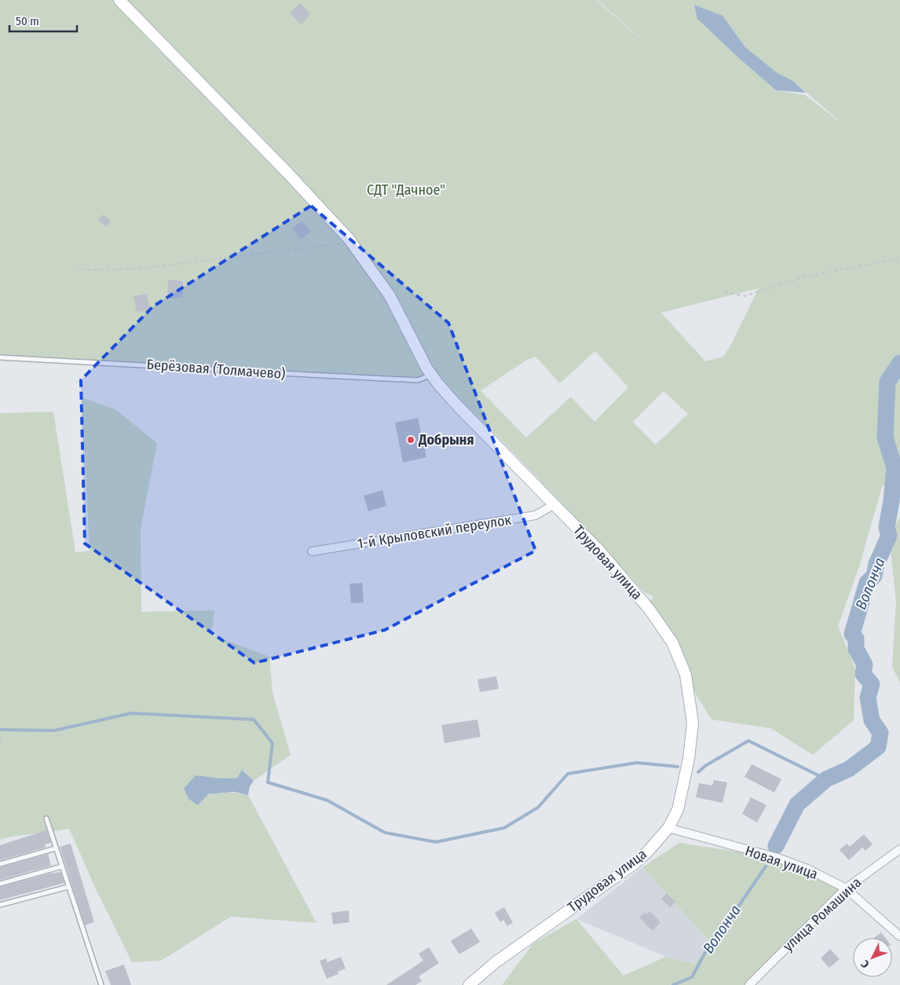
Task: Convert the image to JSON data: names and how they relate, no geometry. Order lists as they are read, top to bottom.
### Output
{
  "streets": {
    "street": [
      "1-й Крыловский переулок",
      "Трудовая улица",
      "Новая улица",
      "улица Ромашина"
    ],
    "lane": ["Берёзовая (Толмачево)"]
  },
  "crossings": [
    ["Берёзовая (Толмачево)", "Трудовая улица"],
    ["1-й Крыловский переулок", "Трудовая улица"],
    ["Трудовая улица", "Новая улица"],
    ["Новая улица", "улица Ромашина"]
  ],
  "water": ["Волонча"],
  "parks": ["СДТ \"Дачное\""],
  "places": ["Добрыня"],
  "scale_bar": "50 m",
  "north": "bottom left"
}
